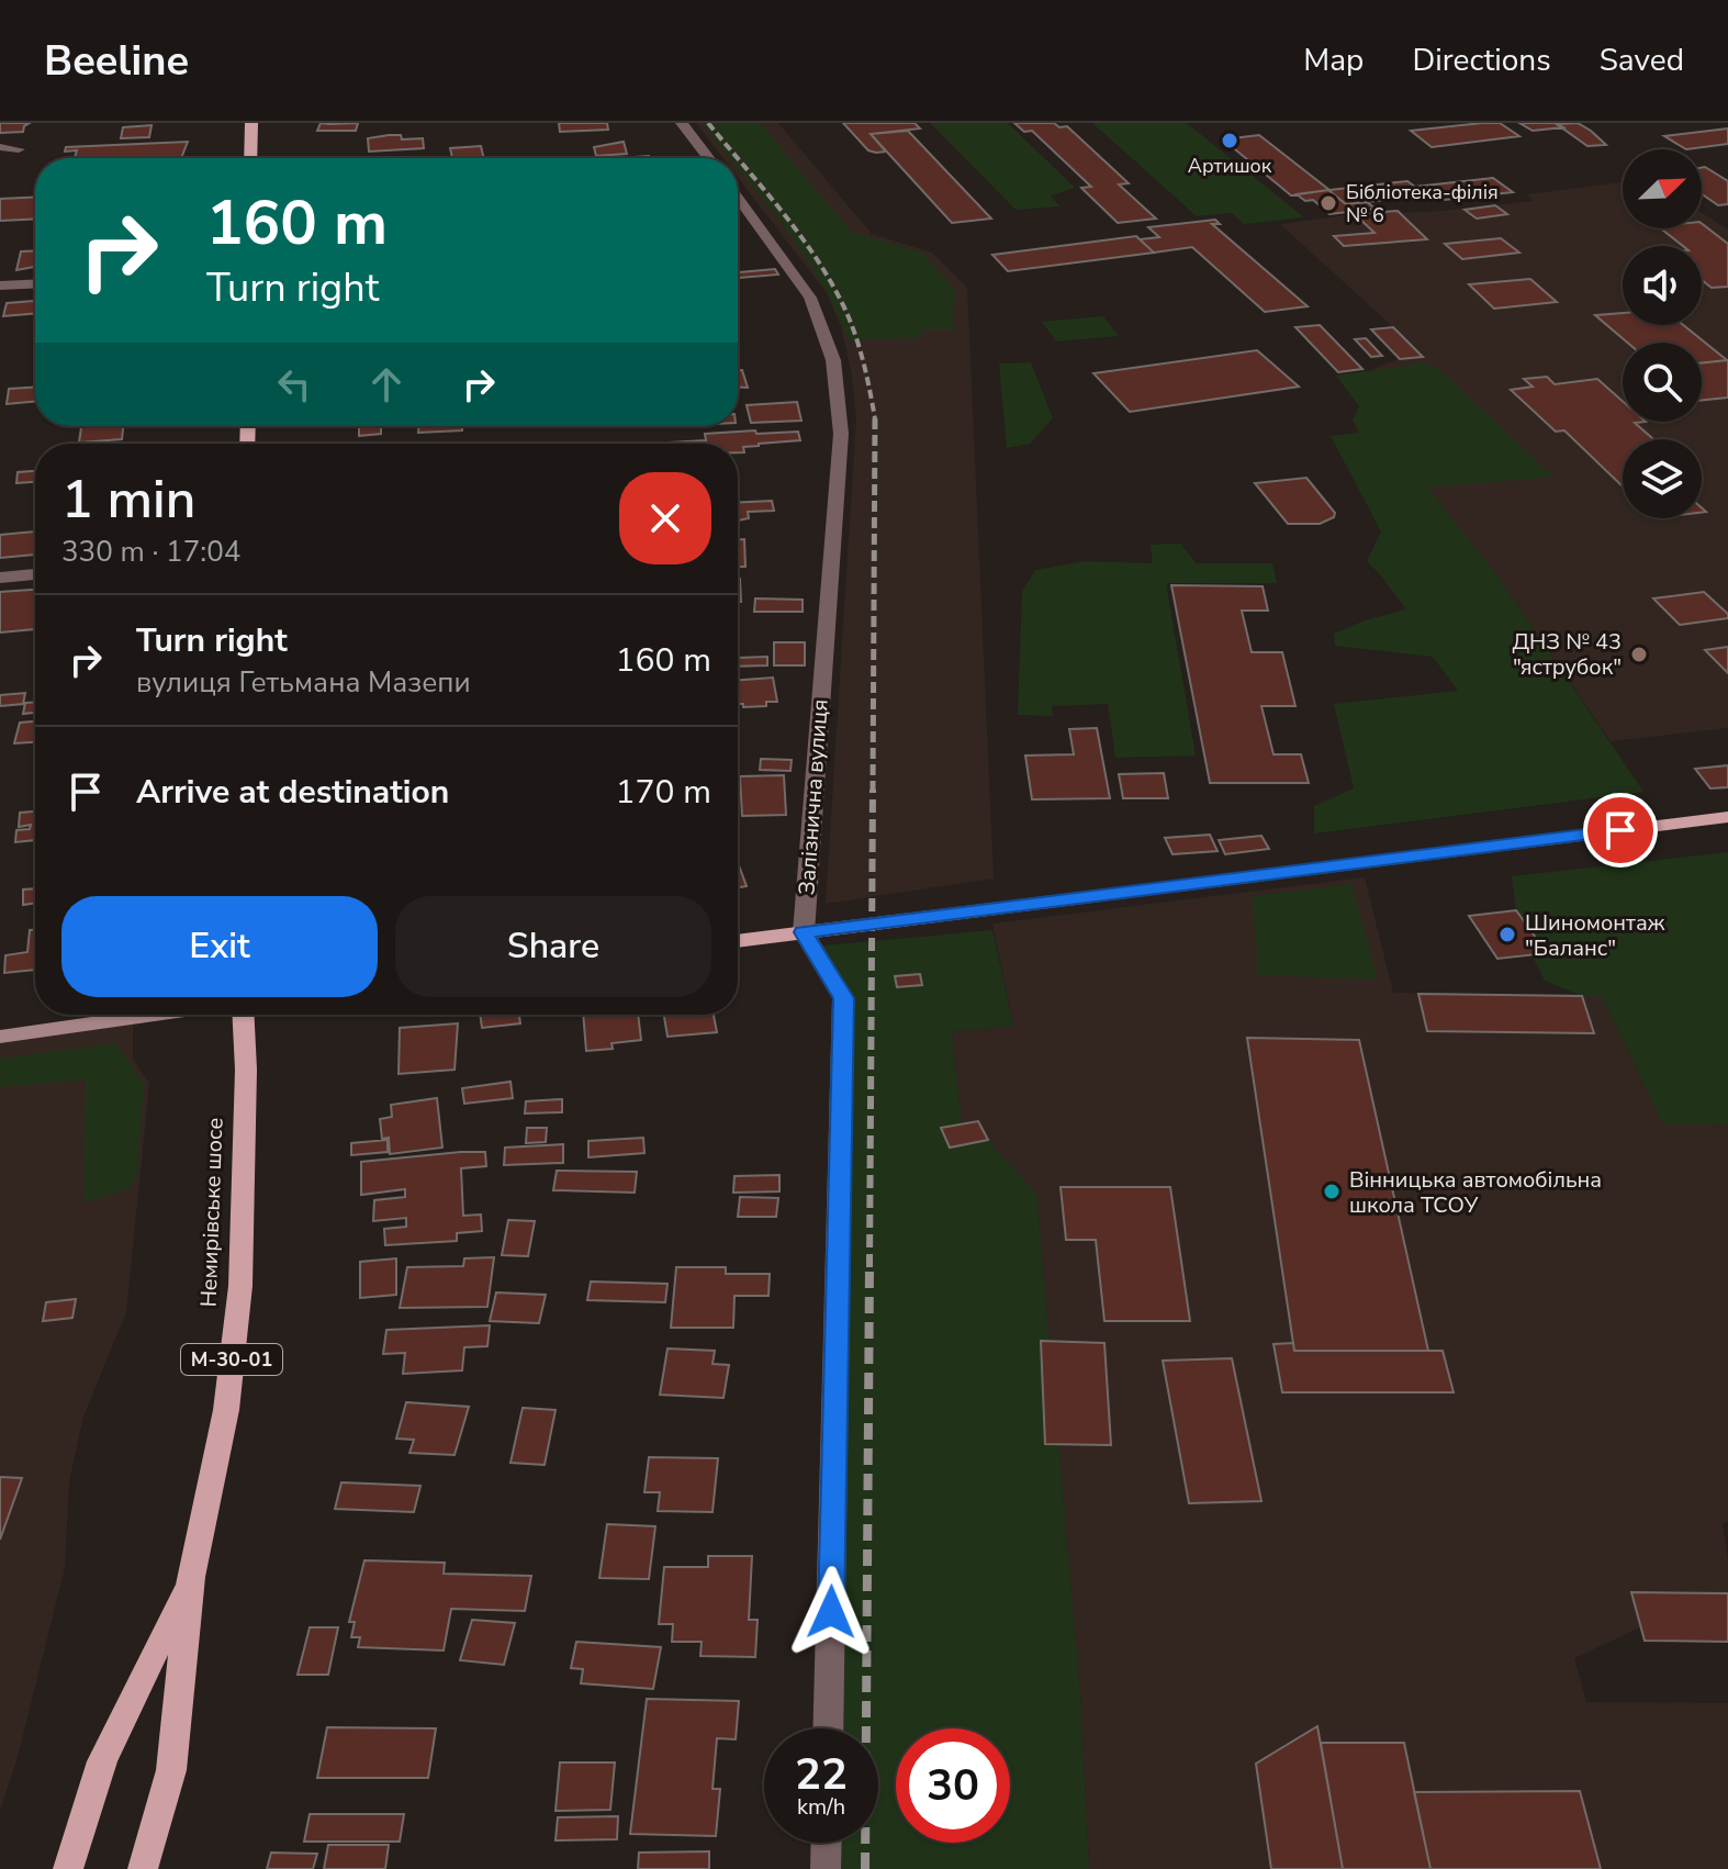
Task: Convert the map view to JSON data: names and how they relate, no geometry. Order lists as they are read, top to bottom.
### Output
{
  "streets": {
    "main road": ["Немирівське шосе", "М-30-01"],
    "street": ["Залізнична вулиця"]
  },
  "places": [
    "Артишок",
    "Бібліотека-філія № 6",
    "ДНЗ № 43 \"яструбок\"",
    "Шиномонтаж \"Баланс\"",
    "Вінницька автомобільна школа ТСОУ"
  ],
  "north": "top right",
  "page": {
    "header": "Beeline",
    "nav": ["Map", "Directions", "Saved"],
    "turn": ["160 m", "Turn right"],
    "heading": ["1 min", "330 m · 17:04"],
    "list": [
      {
        "name": "Turn right",
        "note": "вулиця Гетьмана Мазепи",
        "value": "160 m"
      },
      {
        "name": "Arrive at destination",
        "value": "170 m"
      }
    ],
    "buttons": ["Exit", "Share"],
    "speed": "22 km/h",
    "limit": "30"
  }
}
